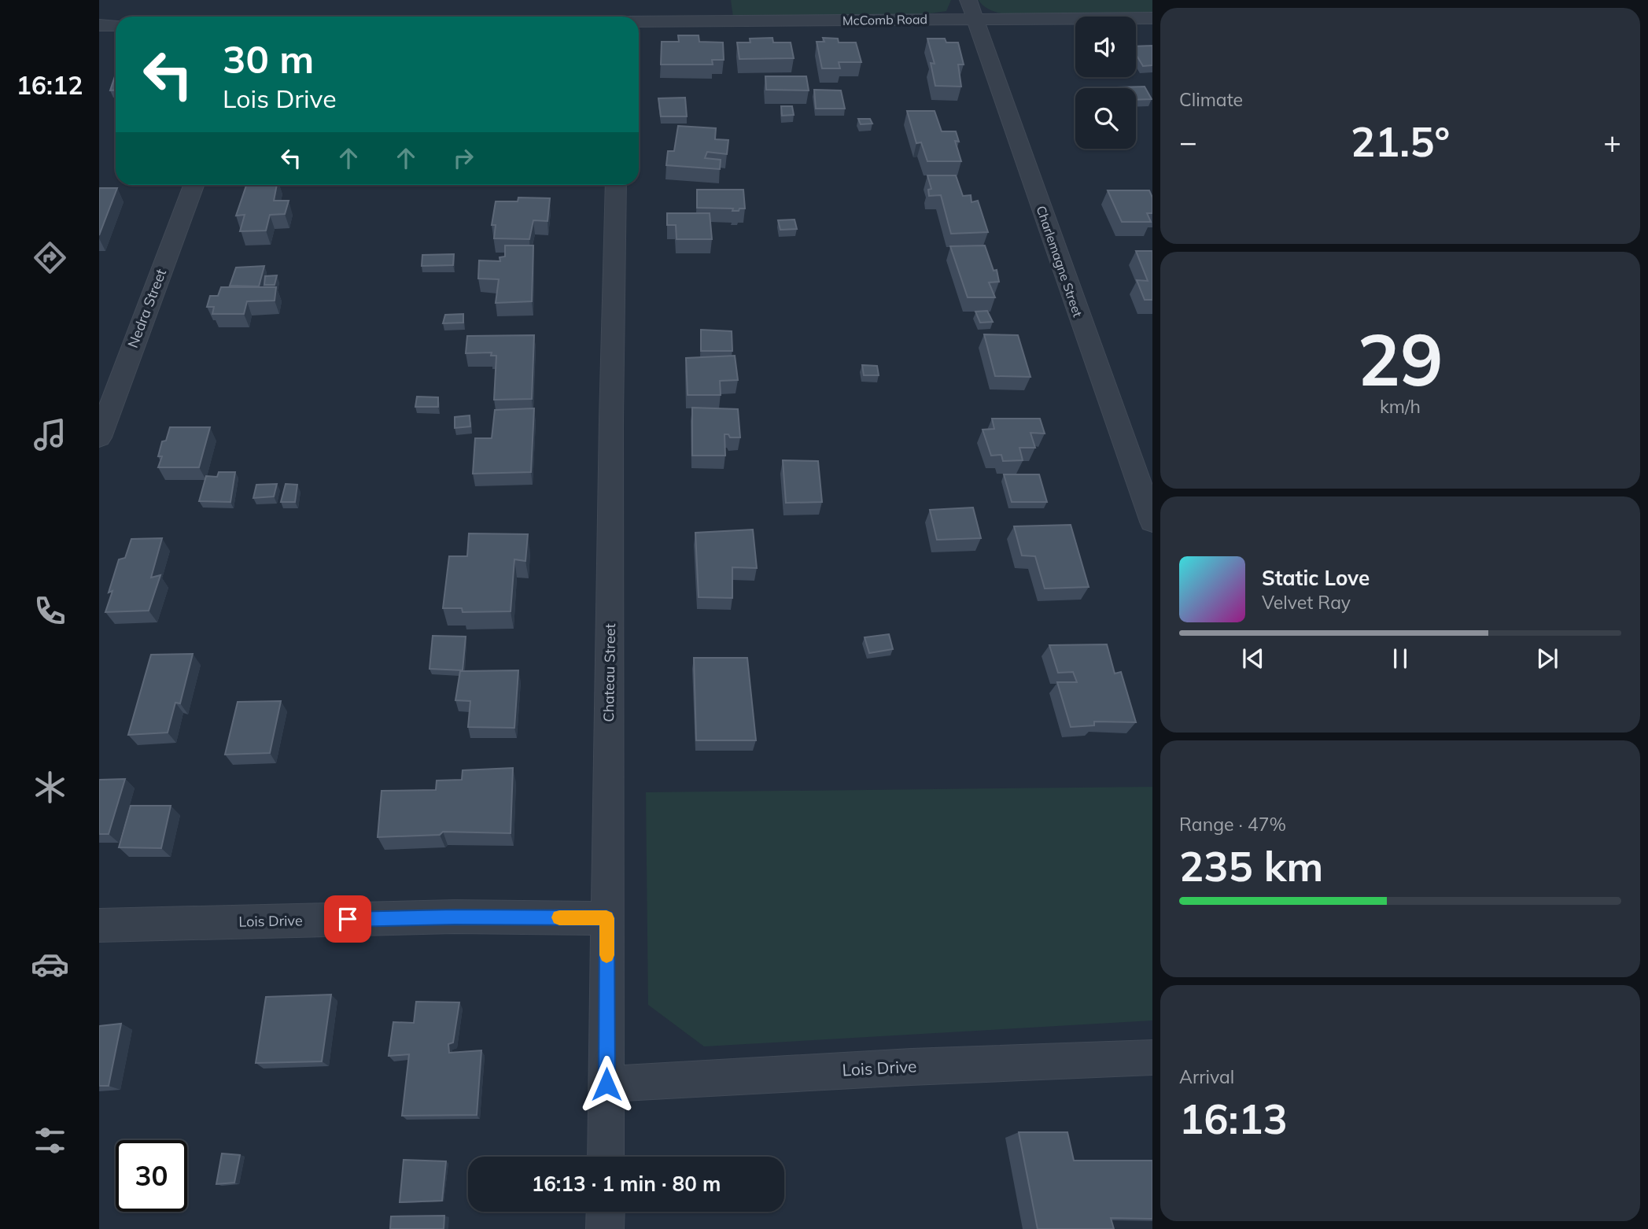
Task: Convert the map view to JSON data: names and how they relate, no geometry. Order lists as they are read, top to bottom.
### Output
{
  "streets": {
    "street": [
      "McComb Road",
      "Charlemagne Street",
      "Nedra Street",
      "Chateau Street",
      "Lois Drive"
    ]
  },
  "crossings": [
    ["McComb Road", "Charlemagne Street"],
    ["Chateau Street", "Lois Drive"]
  ],
  "page": {
    "tabs": "16:12",
    "tile": [
      "Climate",
      ["29", "km/h"],
      ["Range · 47%", "235 km"],
      ["Arrival", "16:13"]
    ],
    "turn": ["30 m", "Lois Drive"],
    "heat": ["−", "21.5°", "+"],
    "song": ["Static Love", "Velvet Ray"],
    "limit": "30",
    "trip": "16:13 · 1 min · 80 m"
  }
}
